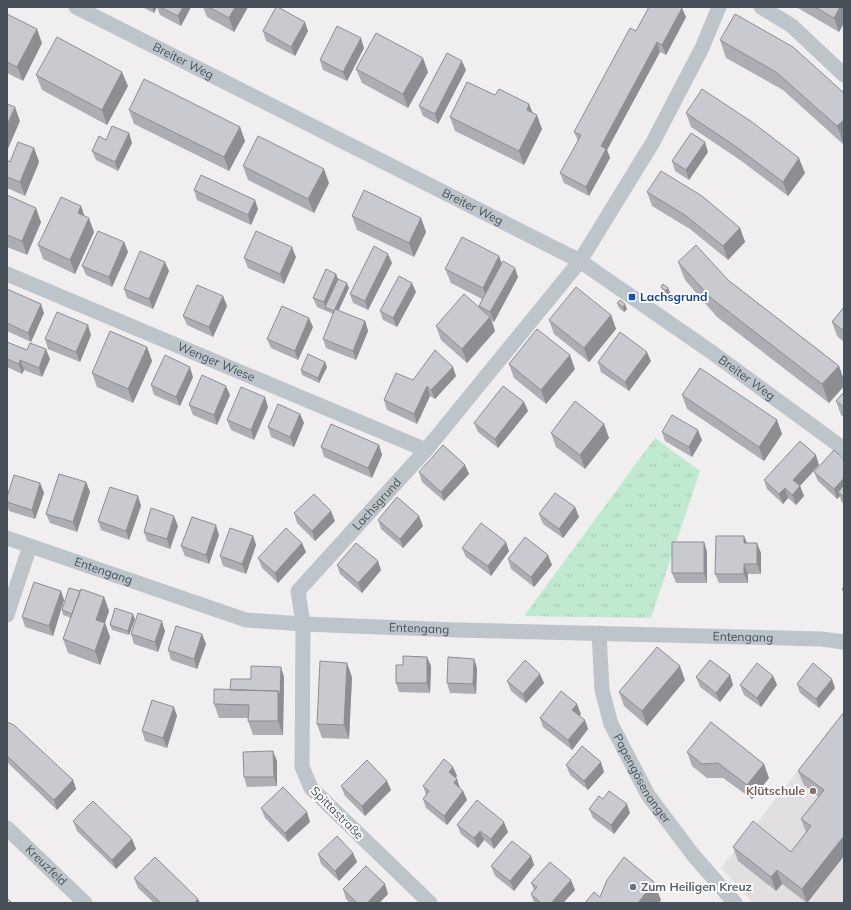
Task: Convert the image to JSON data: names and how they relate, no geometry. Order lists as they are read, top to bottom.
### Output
{
  "streets": {
    "street": [
      "Breiter Weg",
      "Wenger Wiese",
      "Lachsgrund",
      "Entengang",
      "Papengösenanger",
      "Spittastraße",
      "Kreuzfeld"
    ]
  },
  "crossings": [
    ["Breiter Weg", "Lachsgrund"],
    ["Wenger Wiese", "Lachsgrund"],
    ["Lachsgrund", "Entengang"],
    ["Lachsgrund", "Spittastraße"],
    ["Entengang", "Papengösenanger"],
    ["Entengang", "Spittastraße"]
  ],
  "places": {
    "transit": ["Lachsgrund"],
    "other": ["Klütschule", "Zum Heiligen Kreuz"]
  }
}
